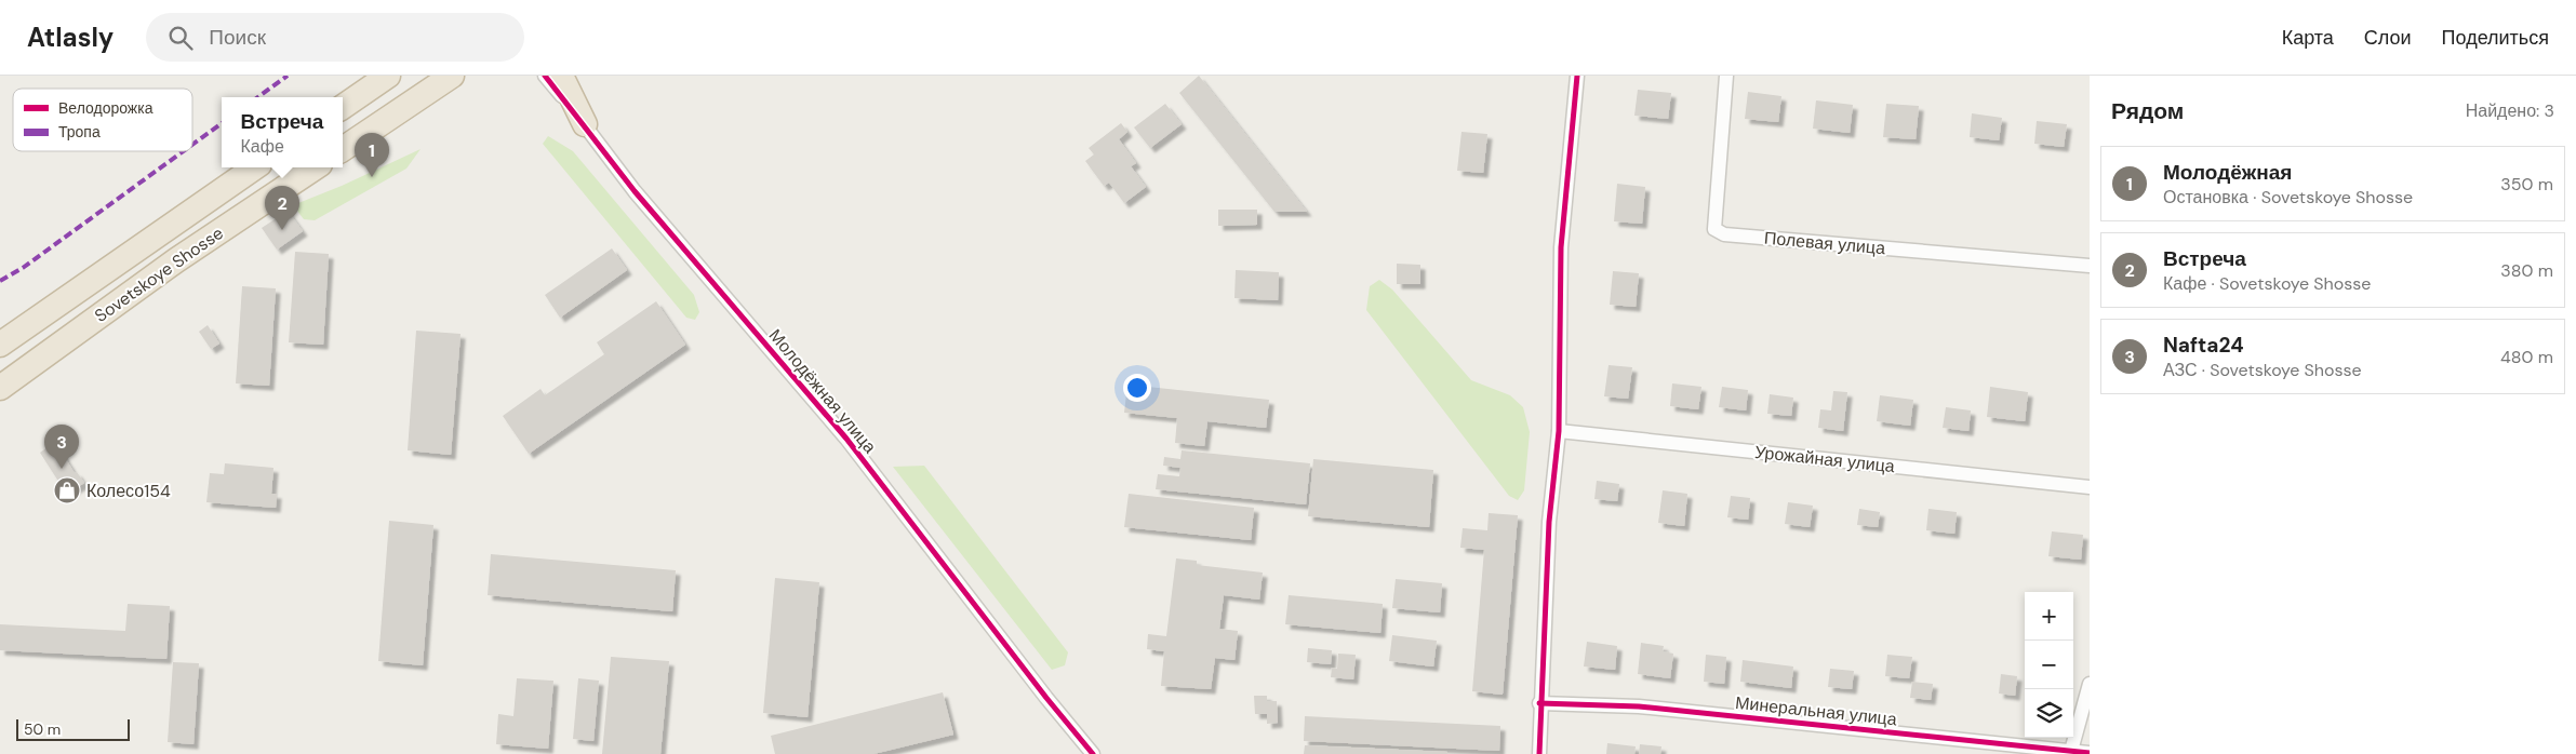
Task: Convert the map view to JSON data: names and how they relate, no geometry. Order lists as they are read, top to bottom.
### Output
{
  "streets": {
    "highway": ["Sovetskoye Shosse"],
    "street": [
      "Полевая улица",
      "Молодёжная улица",
      "Урожайная улица",
      "Минеральная улица"
    ]
  },
  "places": {
    "shop": ["Колесо154"]
  },
  "legend": ["Велодорожка", "Тропа"],
  "scale_bar": "50 m",
  "page": {
    "header": "Atlasly",
    "search": "Поиск",
    "nav": ["Карта", "Слои", "Поделиться"],
    "heading": ["Рядом", "Найдено: 3"],
    "popup": ["Встреча", "Кафе"],
    "pins": ["1", "2", "3"],
    "list": [
      {
        "mark": "1",
        "name": "Молодёжная",
        "note": "Остановка · Sovetskoye Shosse",
        "value": "350 m"
      },
      {
        "mark": "2",
        "name": "Встреча",
        "note": "Кафе · Sovetskoye Shosse",
        "value": "380 m"
      },
      {
        "mark": "3",
        "name": "Nafta24",
        "note": "АЗС · Sovetskoye Shosse",
        "value": "480 m"
      }
    ],
    "map_buttons": ["+", "−"],
    "scale": "50 m"
  }
}
